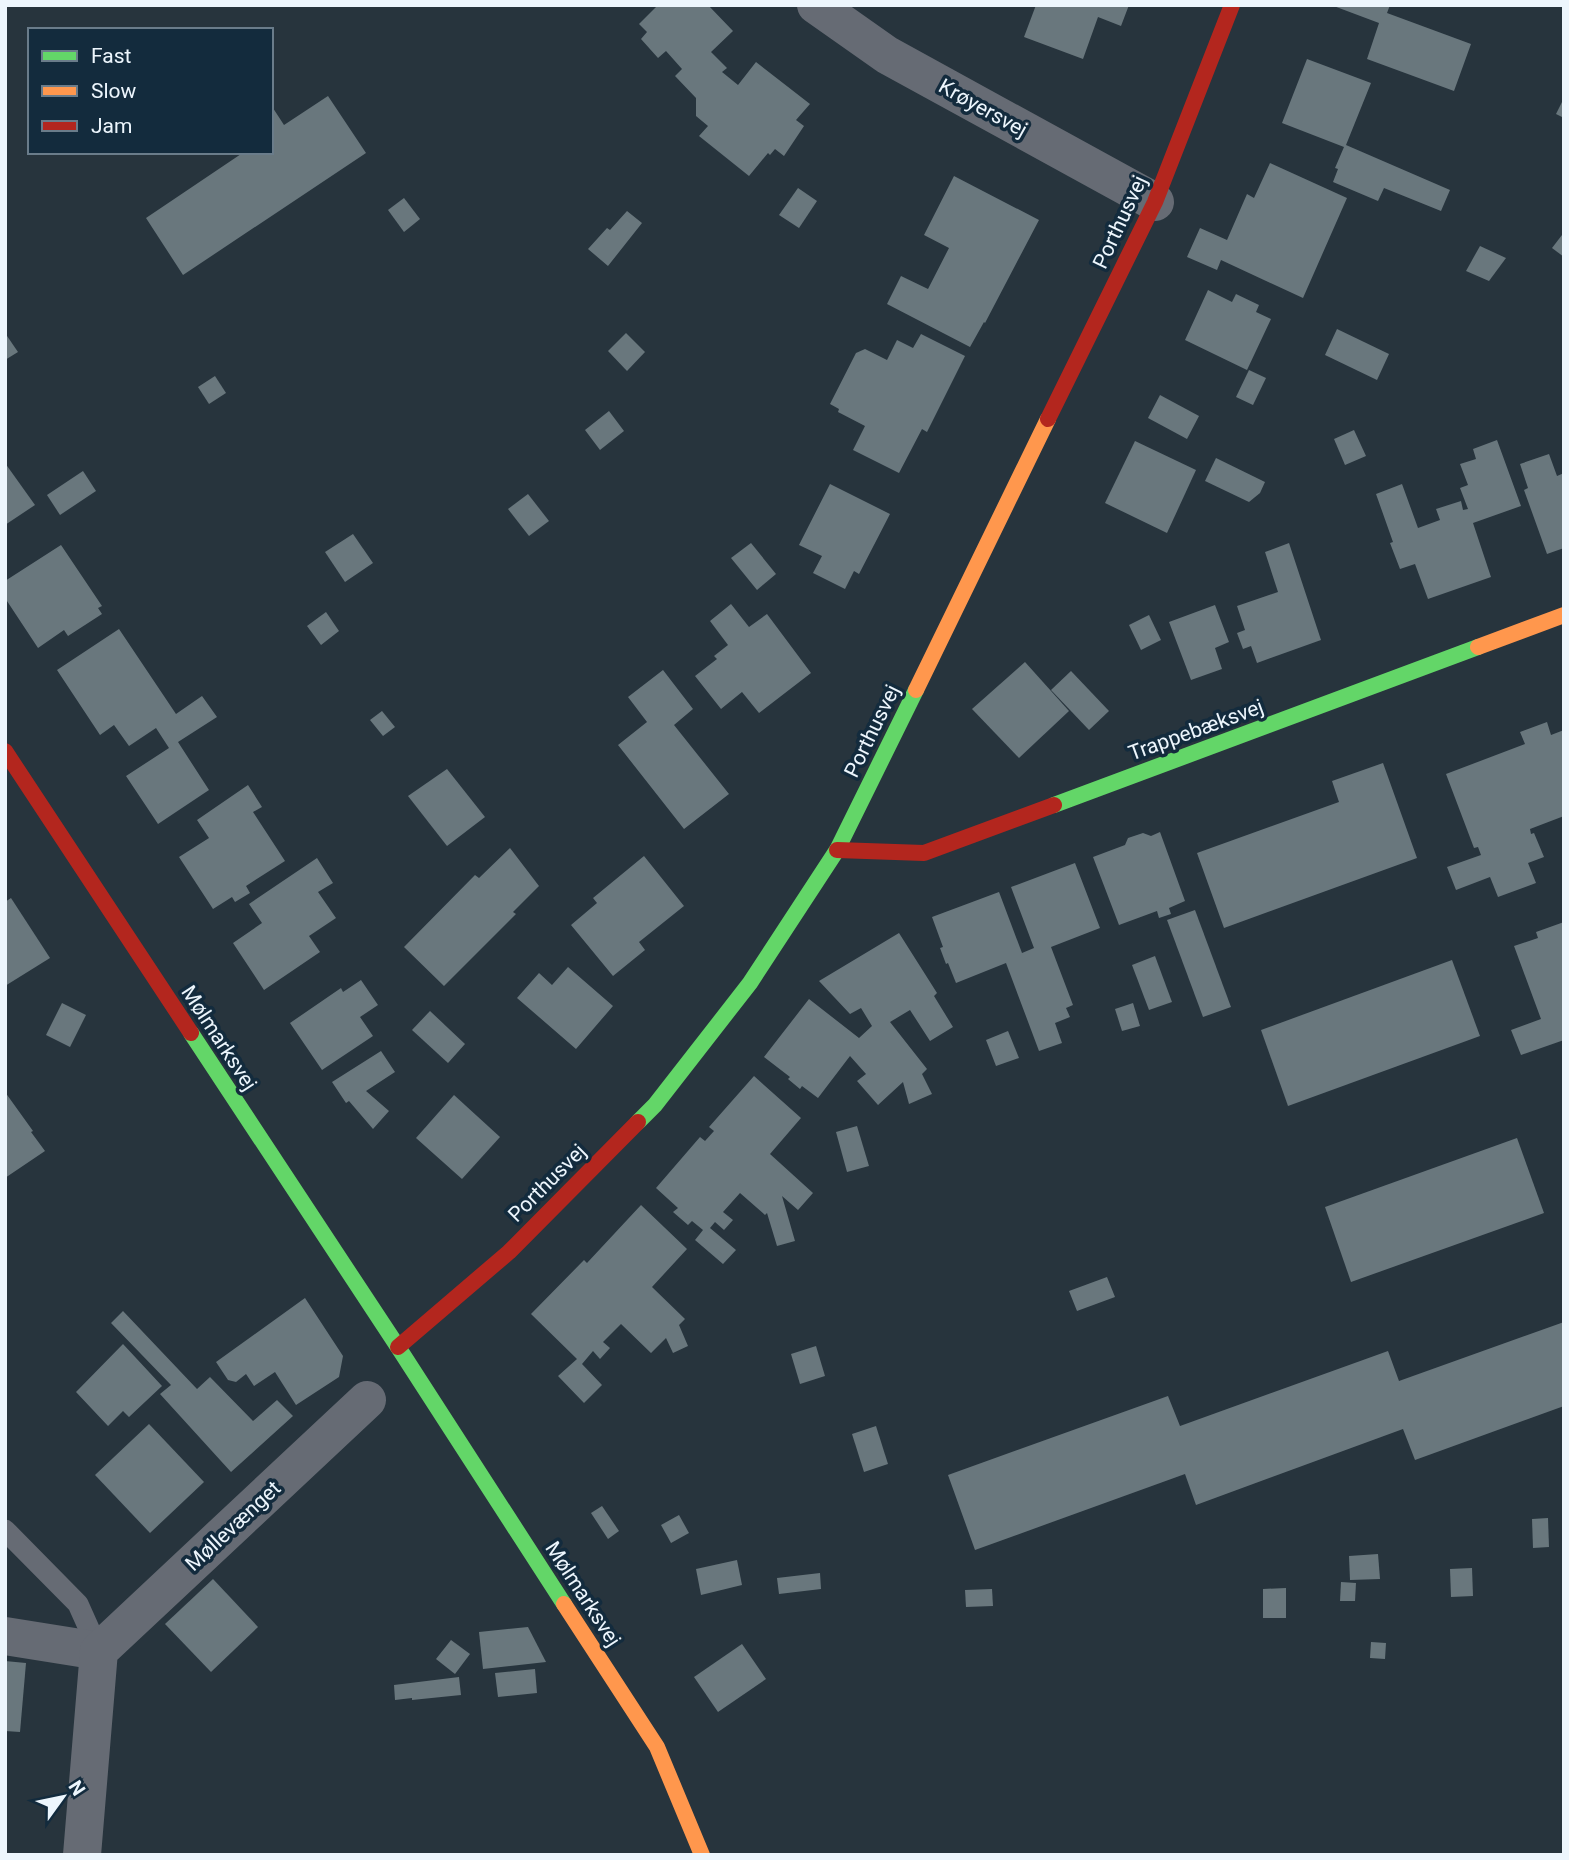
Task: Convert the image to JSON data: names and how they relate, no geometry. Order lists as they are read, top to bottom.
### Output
{
  "streets": {
    "street": [
      "Krøyersvej",
      "Porthusvej",
      "Trappebæksvej",
      "Mølmarksvej",
      "Møllevænget"
    ]
  },
  "crossings": [
    ["Krøyersvej", "Porthusvej"],
    ["Porthusvej", "Trappebæksvej"],
    ["Porthusvej", "Mølmarksvej"]
  ],
  "legend": ["Fast", "Slow", "Jam"],
  "north": "top right"
}
